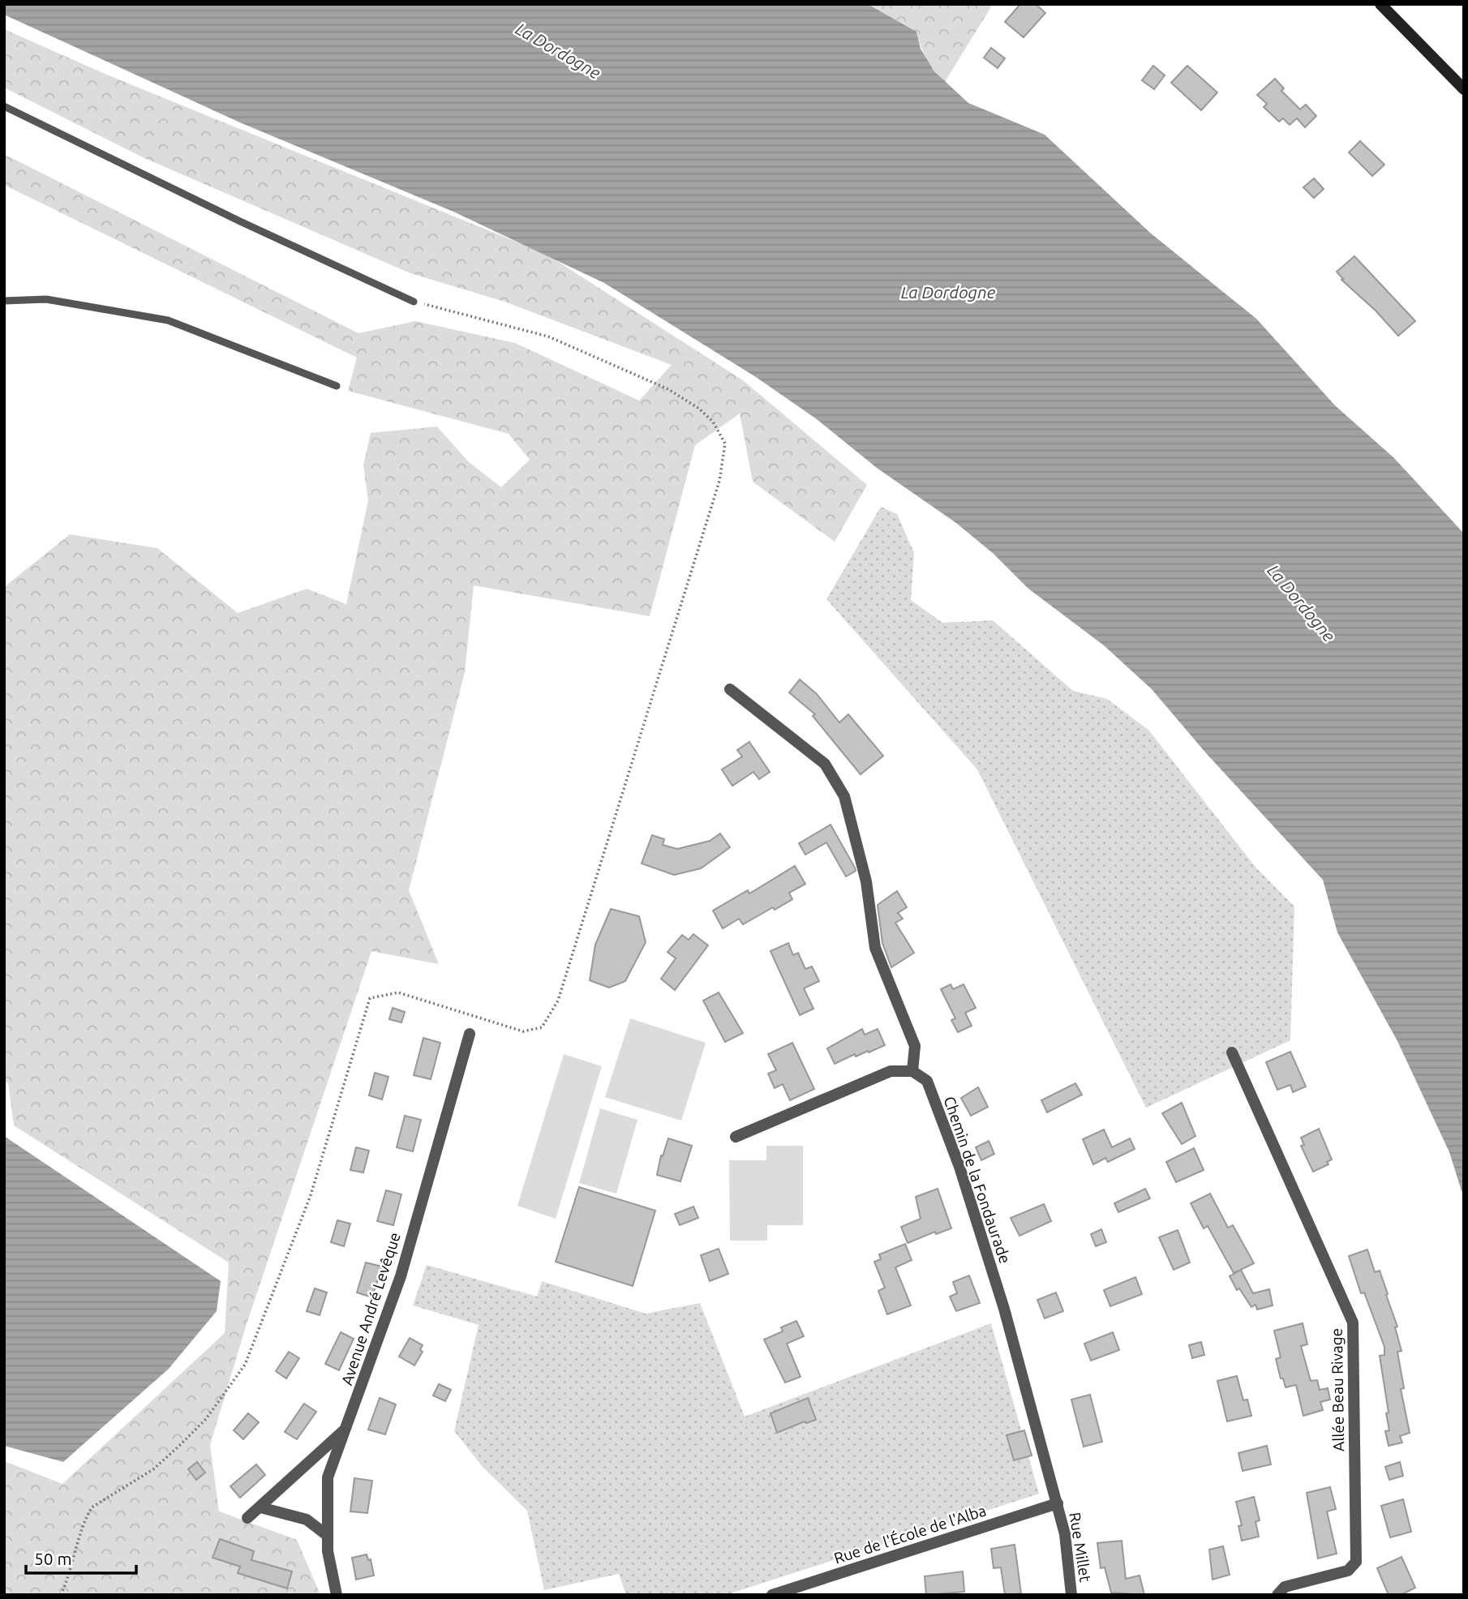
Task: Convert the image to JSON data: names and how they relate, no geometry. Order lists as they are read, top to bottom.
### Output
{
  "streets": {
    "street": [
      "Chemin de la Fondaurade",
      "Avenue André Levêque",
      "Allée Beau Rivage",
      "Rue de l'École de l'Alba",
      "Rue Millet"
    ]
  },
  "crossings": [
    ["Chemin de la Fondaurade", "Rue de l'École de l'Alba"],
    ["Chemin de la Fondaurade", "Rue Millet"],
    ["Rue de l'École de l'Alba", "Rue Millet"]
  ],
  "water": ["La Dordogne"],
  "scale_bar": "50 m"
}
